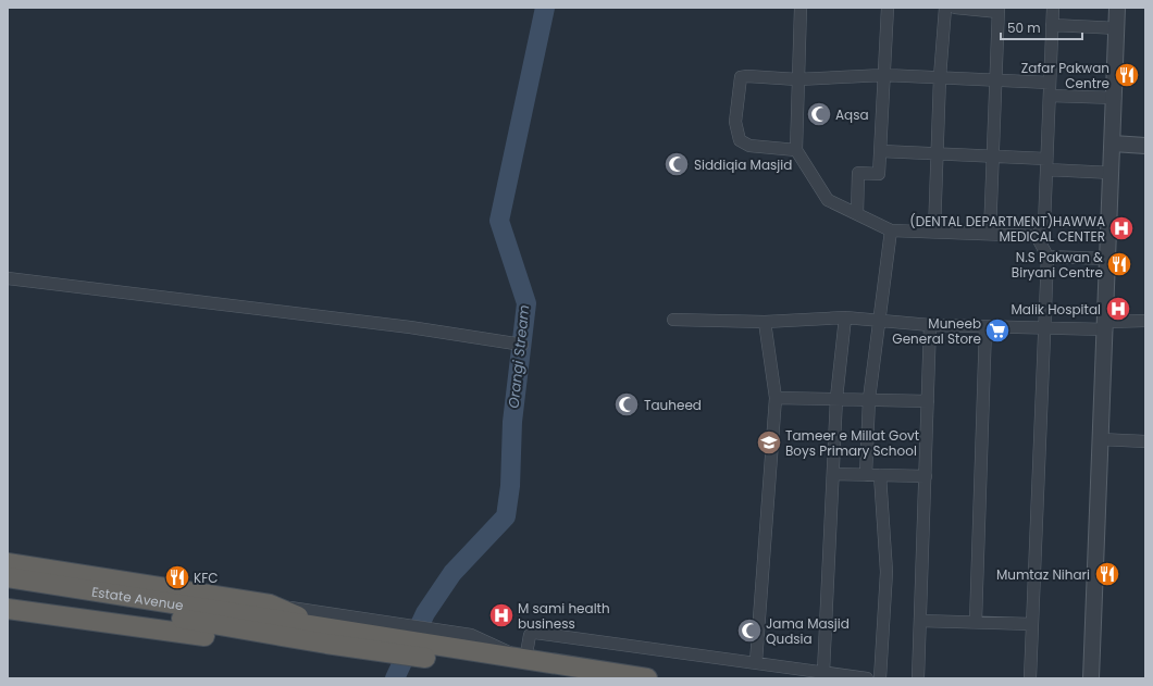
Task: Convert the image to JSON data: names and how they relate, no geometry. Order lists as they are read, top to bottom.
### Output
{
  "streets": {
    "highway": ["Estate Avenue"]
  },
  "water": ["Orangi Stream"],
  "places": {
    "restaurant": [
      "Zafar Pakwan Centre",
      "N.S Pakwan & Biryani Centre",
      "Mumtaz Nihari",
      "KFC"
    ],
    "mosque": [
      "Aqsa",
      "Siddiqia Masjid",
      "Tauheed",
      "Jama Masjid Qudsia"
    ],
    "hospital": ["(DENTAL DEPARTMENT)HAWWA MEDICAL CENTER", "Malik Hospital", "M sami health business"],
    "supermarket": ["Muneeb General Store"],
    "school or university": ["Tameer e Millat Govt Boys Primary School"]
  },
  "scale_bar": "50 m"
}
